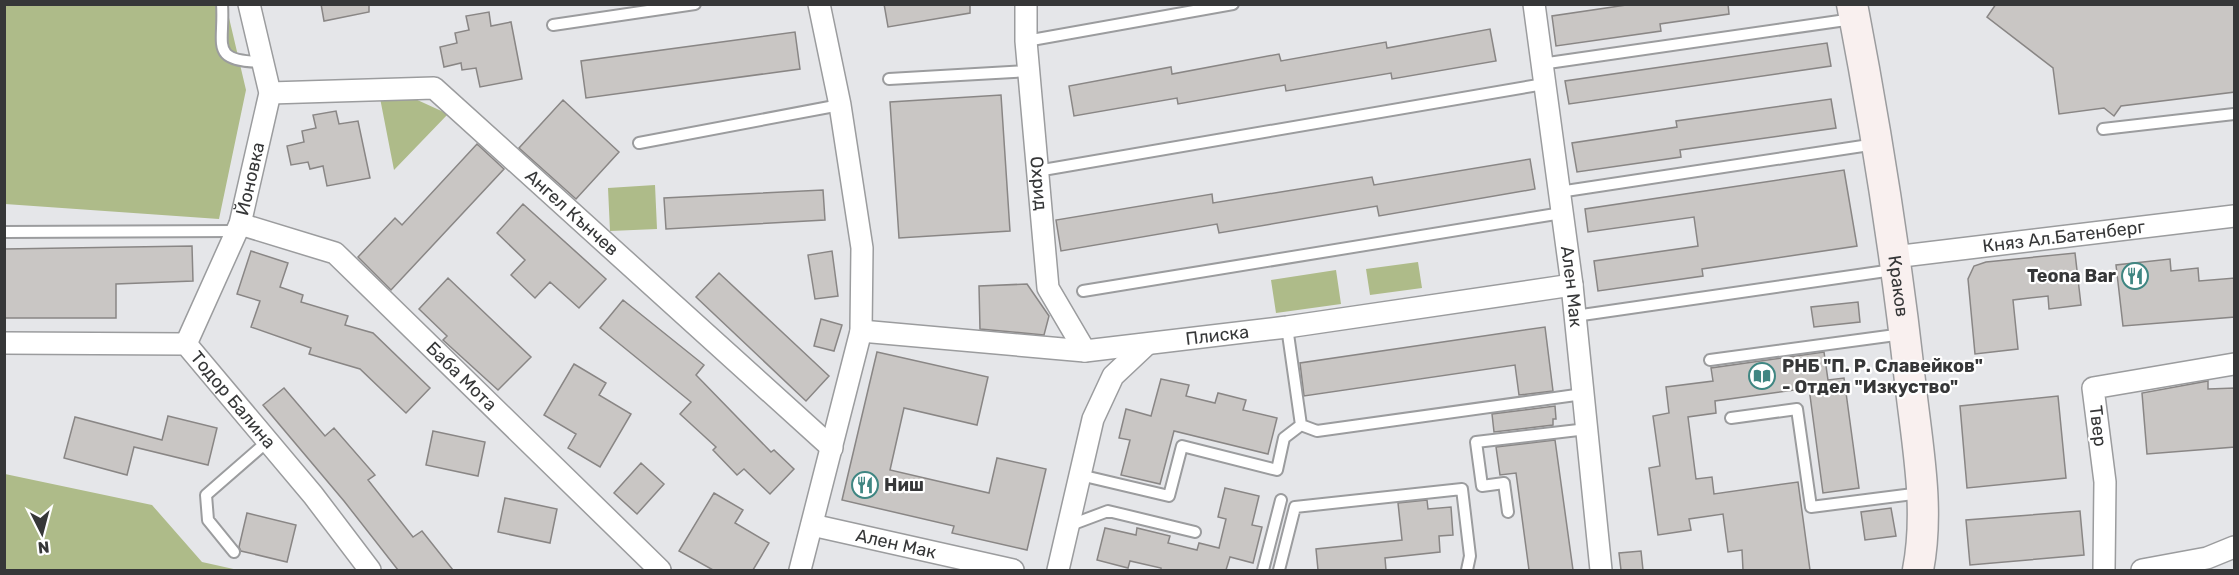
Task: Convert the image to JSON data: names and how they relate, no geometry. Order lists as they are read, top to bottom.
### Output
{
  "streets": {
    "main road": ["Краков"],
    "street": [
      "Йоновка",
      "Охрид",
      "Ангел Кънчев",
      "Княз Ал.Батенберг",
      "Ален Мак",
      "Плиска",
      "Баба Мота",
      "Тодор Балина",
      "Твер"
    ]
  },
  "crossings": [
    ["Йоновка", "Ангел Кънчев"],
    ["Йоновка", "Баба Мота"],
    ["Йоновка", "Тодор Балина"],
    ["Охрид", "Плиска"],
    ["Княз Ал.Батенберг", "Краков"],
    ["Ален Мак", "Плиска"]
  ],
  "places": {
    "restaurant": ["Teona Bar", "Ниш"],
    "library": ["РНБ \"П. Р. Славейков\" - Отдел \"Изкуство\""]
  },
  "north": "bottom"
}
